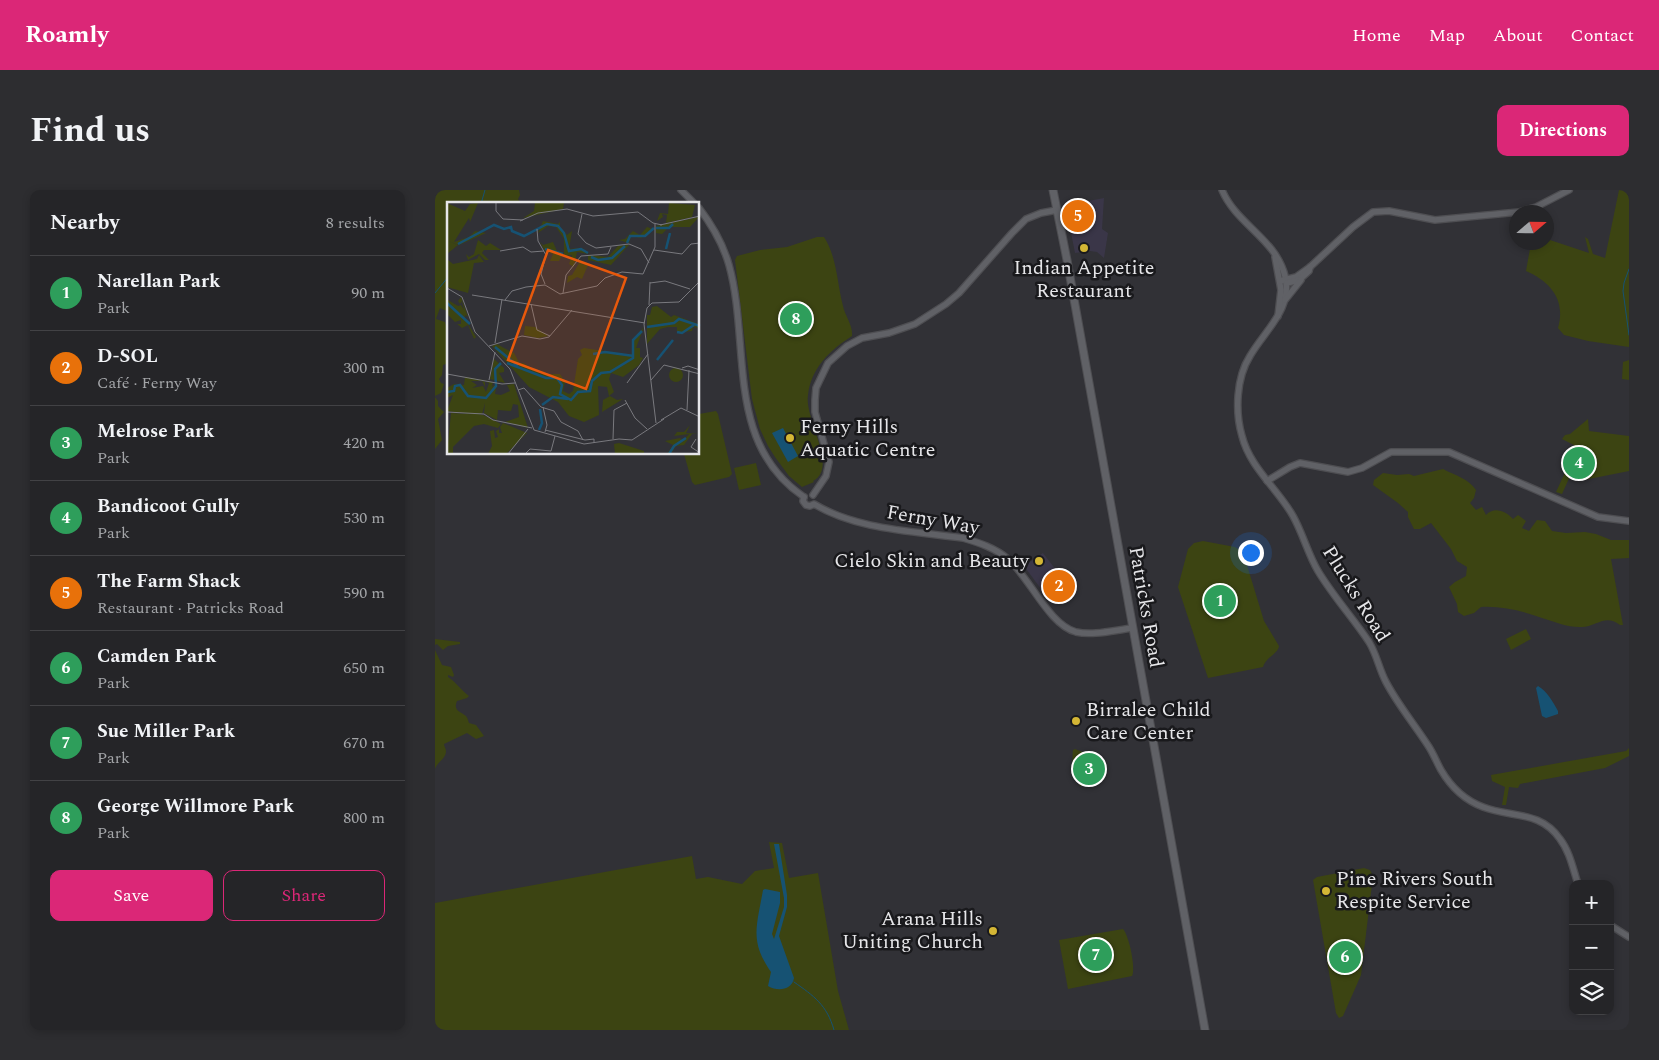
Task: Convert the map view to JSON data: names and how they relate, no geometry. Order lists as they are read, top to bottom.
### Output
{
  "streets": {
    "main road": ["Patricks Road"],
    "street": ["Ferny Way", "Plucks Road"]
  },
  "crossings": [
    ["Ferny Way", "Patricks Road"]
  ],
  "places": [
    "Indian Appetite Restaurant",
    "Ferny Hills Aquatic Centre",
    "Cielo Skin and Beauty",
    "Birralee Child Care Center",
    "Pine Rivers South Respite Service",
    "Arana Hills Uniting Church"
  ],
  "north": "right",
  "page": {
    "header": "Roamly",
    "nav": [
      "Home",
      "Map",
      "About",
      "Contact"
    ],
    "title": "Find us",
    "buttons": [
      "Directions",
      ["Save", "Share"]
    ],
    "heading": ["Nearby", "8 results"],
    "pins": [
      "5",
      "8",
      "4",
      "2",
      "1",
      "3",
      "7",
      "6"
    ],
    "list": [
      {
        "mark": "1",
        "name": "Narellan Park",
        "note": "Park",
        "value": "90 m"
      },
      {
        "mark": "2",
        "name": "D-SOL",
        "note": "Café · Ferny Way",
        "value": "300 m"
      },
      {
        "mark": "3",
        "name": "Melrose Park",
        "note": "Park",
        "value": "420 m"
      },
      {
        "mark": "4",
        "name": "Bandicoot Gully",
        "note": "Park",
        "value": "530 m"
      },
      {
        "mark": "5",
        "name": "The Farm Shack",
        "note": "Restaurant · Patricks Road",
        "value": "590 m"
      },
      {
        "mark": "6",
        "name": "Camden Park",
        "note": "Park",
        "value": "650 m"
      },
      {
        "mark": "7",
        "name": "Sue Miller Park",
        "note": "Park",
        "value": "670 m"
      },
      {
        "mark": "8",
        "name": "George Willmore Park",
        "note": "Park",
        "value": "800 m"
      }
    ],
    "map_buttons": ["+", "−"]
  }
}
